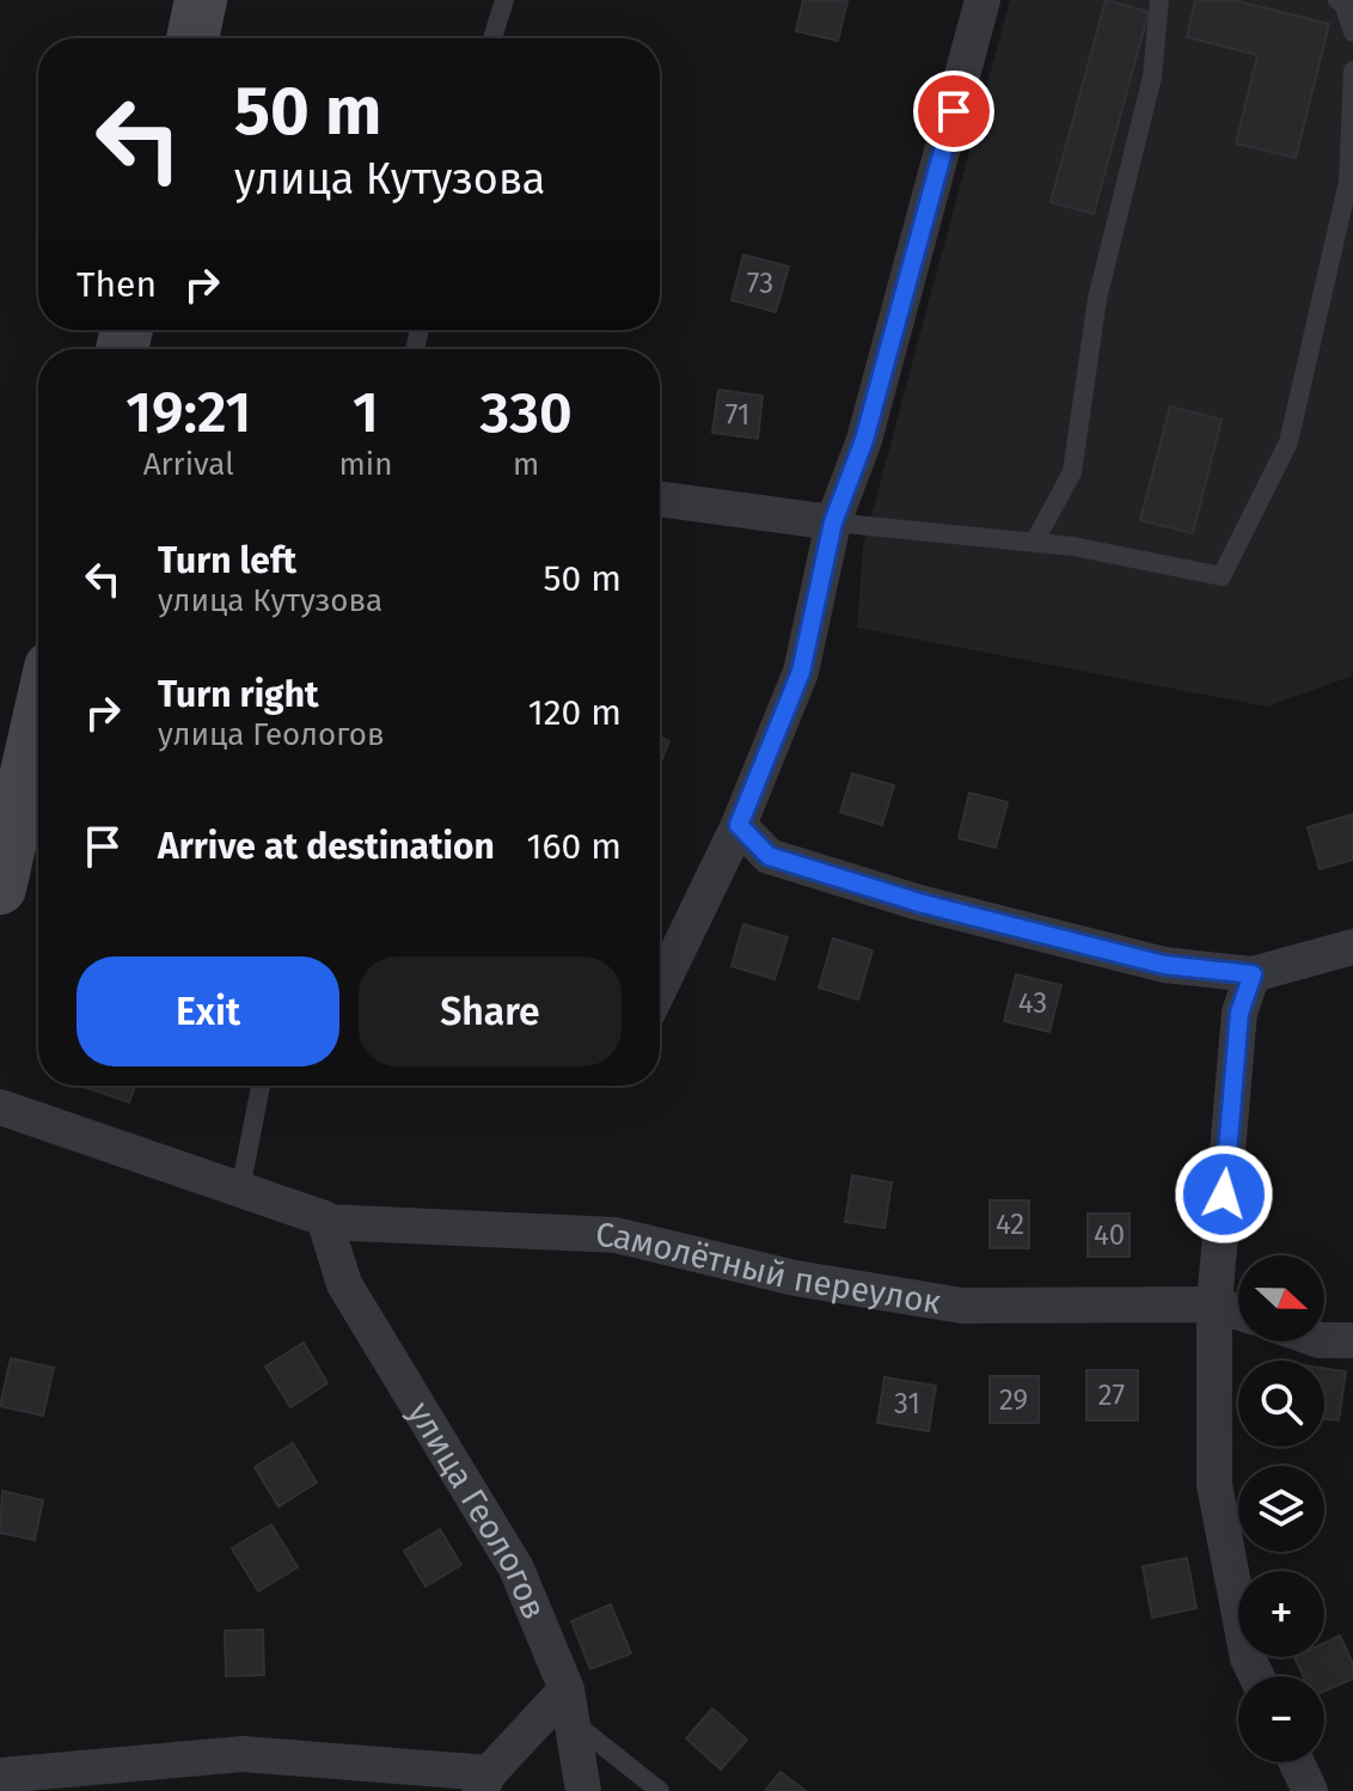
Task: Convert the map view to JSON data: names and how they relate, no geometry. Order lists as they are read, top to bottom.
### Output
{
  "streets": {
    "street": ["Самолётный переулок", "улица Геологов"]
  },
  "crossings": [
    ["Самолётный переулок", "улица Геологов"]
  ],
  "house_numbers": [
    "73",
    "71",
    "43",
    "42",
    "40",
    "27",
    "29",
    "31"
  ],
  "north": "right",
  "page": {
    "turn": ["50 m", "улица Кутузова"],
    "then": "Then",
    "eta": [
      "19:21",
      "Arrival",
      "1",
      "min",
      "330",
      "m"
    ],
    "list": [
      {
        "name": "Turn left",
        "note": "улица Кутузова",
        "value": "50 m"
      },
      {
        "name": "Turn right",
        "note": "улица Геологов",
        "value": "120 m"
      },
      {
        "name": "Arrive at destination",
        "value": "160 m"
      }
    ],
    "buttons": ["Exit", "Share"],
    "map_buttons": ["+", "−"]
  }
}
